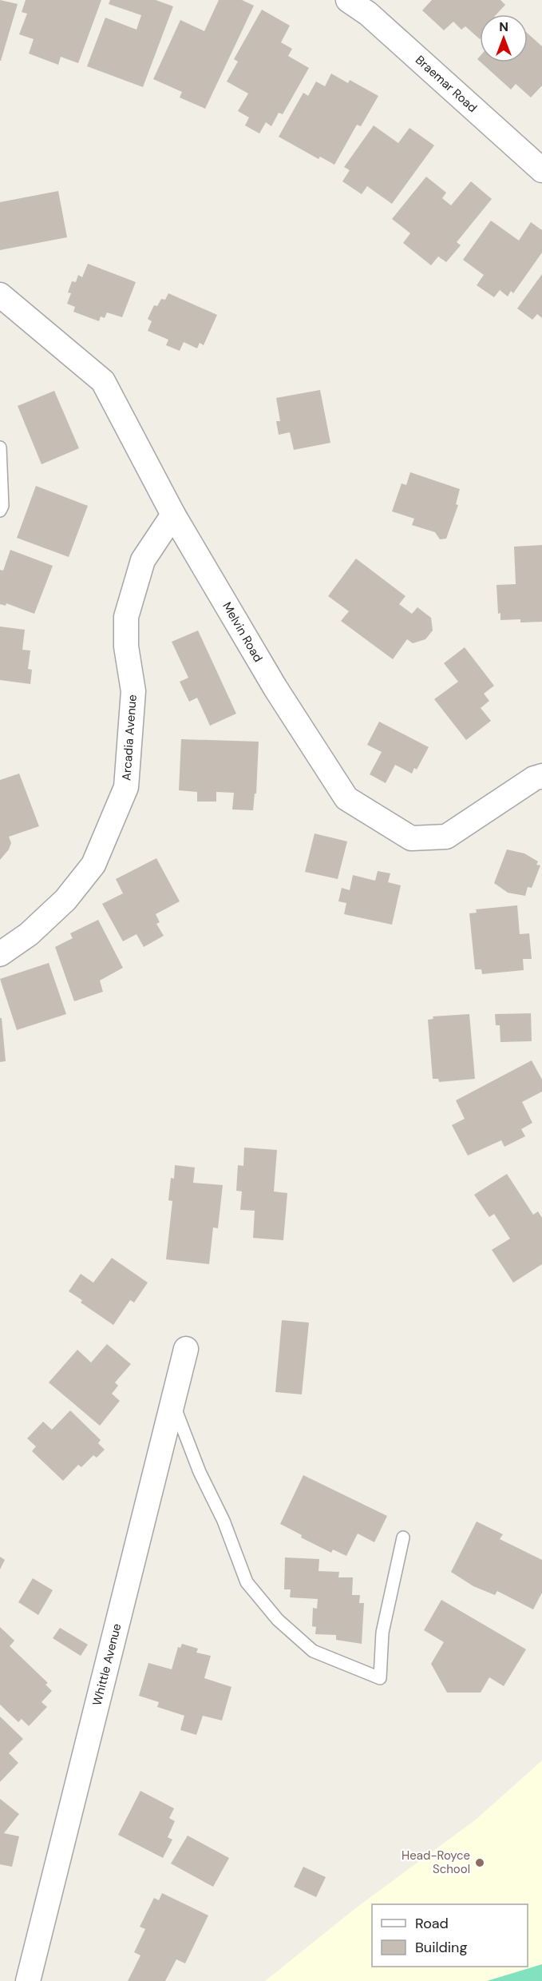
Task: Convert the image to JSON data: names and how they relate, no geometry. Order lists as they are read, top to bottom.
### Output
{
  "streets": {
    "street": [
      "Braemar Road",
      "Melvin Road",
      "Arcadia Avenue",
      "Whittle Avenue"
    ]
  },
  "crossings": [
    ["Melvin Road", "Arcadia Avenue"]
  ],
  "places": ["Head-Royce School"],
  "legend": ["Road", "Building"],
  "north": "top"
}
